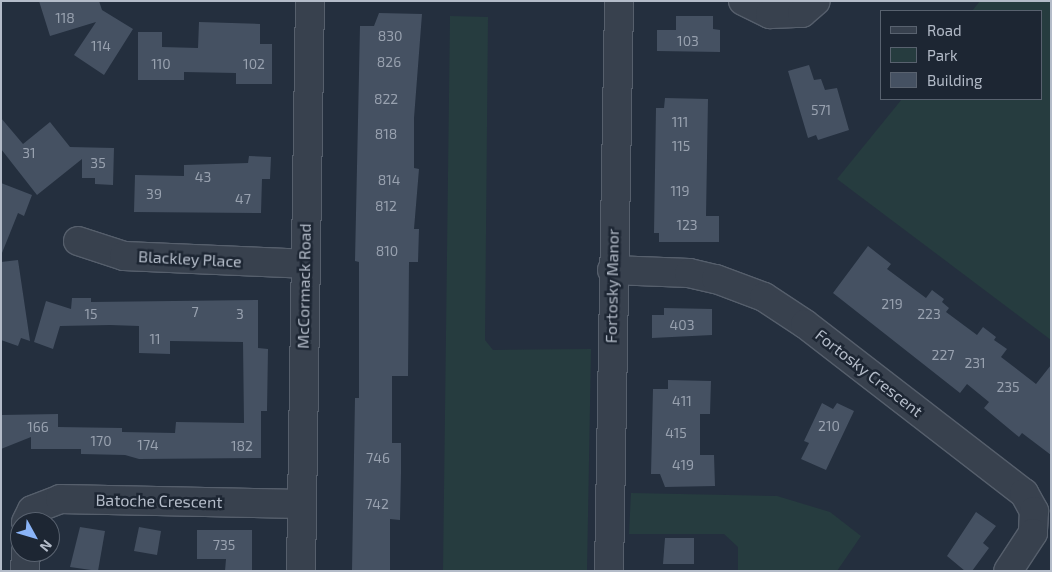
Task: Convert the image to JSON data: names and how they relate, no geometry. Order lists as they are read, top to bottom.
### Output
{
  "streets": {
    "street": [
      "Blackley Place",
      "McCormack Road",
      "Fortosky Manor",
      "Fortosky Crescent",
      "Batoche Crescent"
    ]
  },
  "crossings": [
    ["Blackley Place", "McCormack Road"],
    ["McCormack Road", "Batoche Crescent"],
    ["Fortosky Manor", "Fortosky Crescent"]
  ],
  "house_numbers": [
    "118",
    "830",
    "103",
    "114",
    "826",
    "110",
    "102",
    "822",
    "571",
    "111",
    "818",
    "115",
    "31",
    "35",
    "43",
    "814",
    "119",
    "39",
    "47",
    "812",
    "123",
    "810",
    "219",
    "7",
    "15",
    "3",
    "223",
    "403",
    "11",
    "227",
    "231",
    "235",
    "411",
    "210",
    "166",
    "415",
    "170",
    "174",
    "182",
    "746",
    "419",
    "742",
    "735"
  ],
  "legend": ["Road", "Park", "Building"],
  "north": "bottom right"
}
